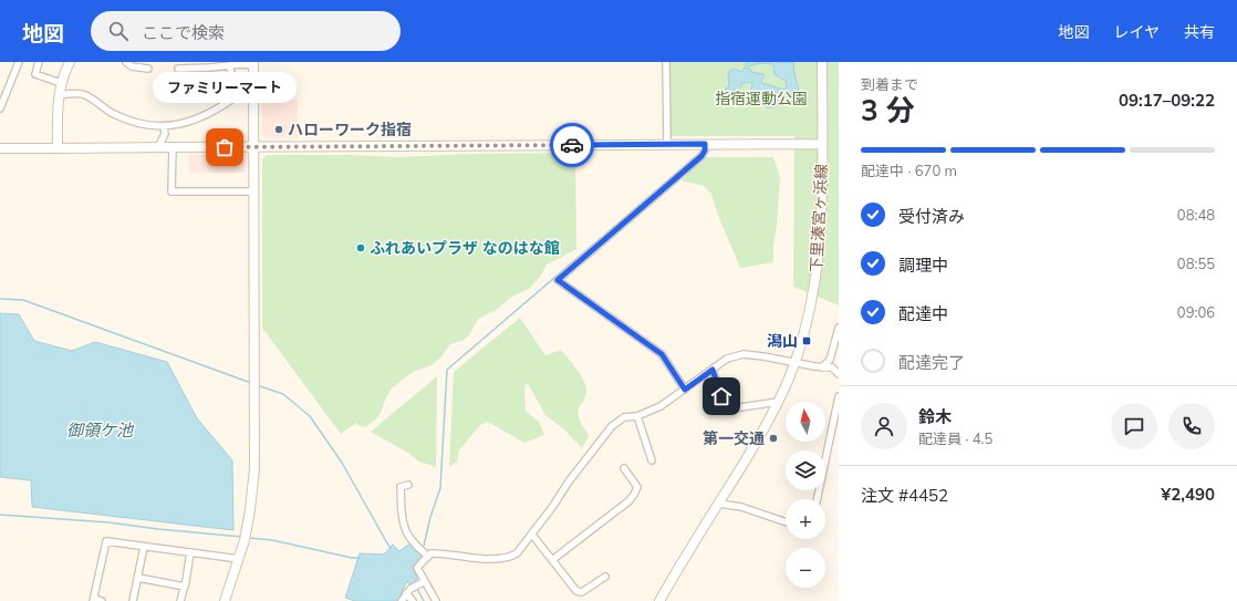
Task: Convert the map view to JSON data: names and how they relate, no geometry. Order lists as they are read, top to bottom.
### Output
{
  "streets": {
    "street": ["下里湊宮ヶ浜線"]
  },
  "water": ["御領ケ池"],
  "parks": ["指宿運動公園"],
  "places": {
    "other": [
      "ハローワーク指宿",
      "ファミリーマート",
      "ふれあいプラザ なのはな館",
      "第一交通"
    ],
    "transit": ["潟山"]
  },
  "north": "top",
  "page": {
    "header": "地図",
    "search": "ここで検索",
    "nav": ["地図", "レイヤ", "共有"],
    "heading": ["3 分", "到着まで", "09:17–09:22"],
    "panel": [
      "鈴木",
      "配達員 · 4.5",
      "注文 #4452",
      "¥2,490"
    ],
    "bubble": "ファミリーマート",
    "bar": "配達中 · 670 m",
    "list": [
      ["受付済み", "08:48"],
      ["調理中", "08:55"],
      ["配達中", "09:06"],
      "配達完了"
    ],
    "map_buttons": ["+", "−"]
  }
}
